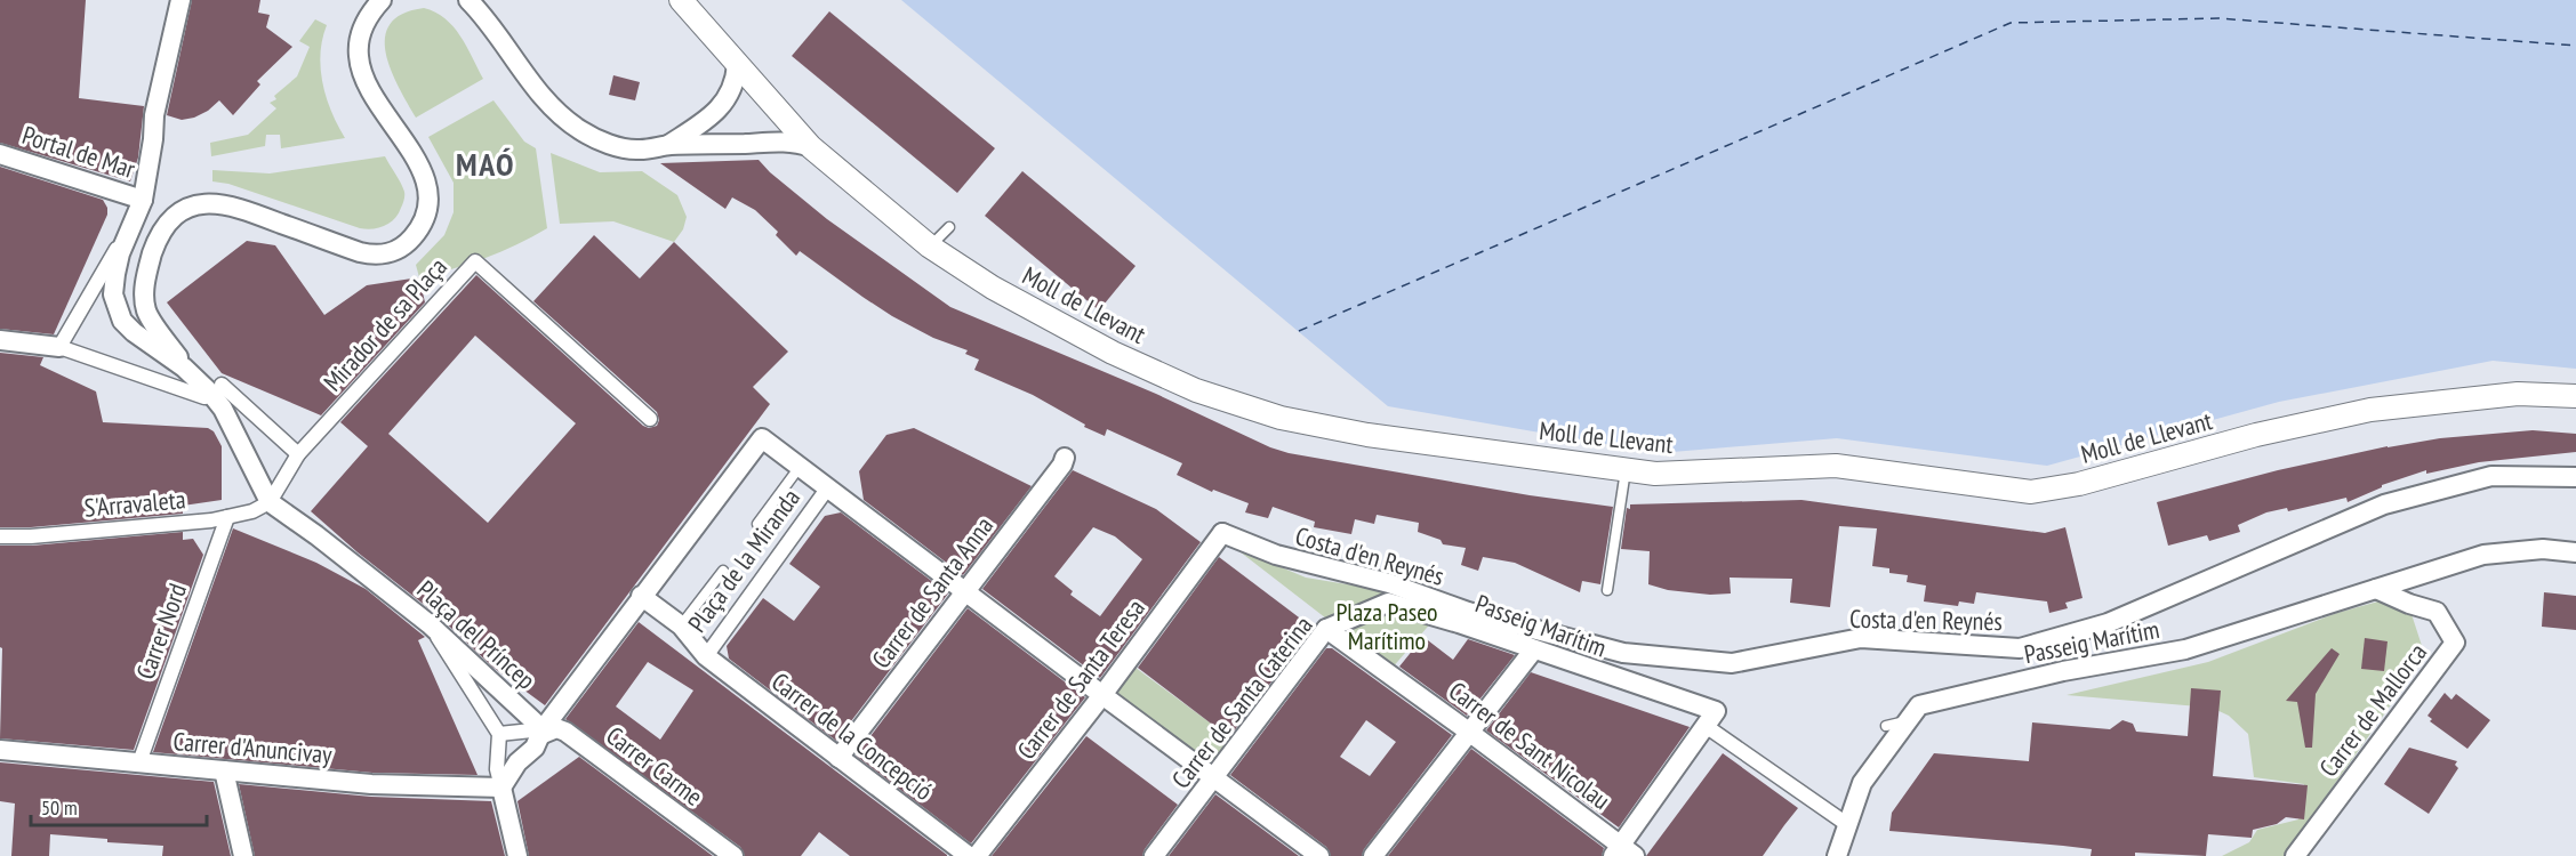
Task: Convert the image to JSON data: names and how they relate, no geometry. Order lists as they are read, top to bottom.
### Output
{
  "streets": {
    "street": [
      "Portal de Mar",
      "Moll de Llevant",
      "Mirador de sa Plaça",
      "S'Arravaleta",
      "Costa d'en Reynés",
      "Plaça de la Miranda",
      "Carrer de Santa Anna",
      "Passeig Marítim",
      "Carrer Nord",
      "Plaça del Príncep",
      "Carrer de Santa Teresa",
      "Carrer de Santa Caterina",
      "Carrer de Mallorca",
      "Carrer de la Concepció",
      "Carrer de Sant Nicolau",
      "Carrer d'Anuncivay",
      "Carrer Carme"
    ]
  },
  "crossings": [
    ["Mirador de sa Plaça", "S'Arravaleta"],
    ["Mirador de sa Plaça", "Plaça del Príncep"],
    ["S'Arravaleta", "Carrer Nord"],
    ["S'Arravaleta", "Plaça del Príncep"],
    ["Costa d'en Reynés", "Carrer de Santa Teresa"],
    ["Plaça de la Miranda", "Plaça del Príncep"],
    ["Plaça de la Miranda", "Carrer de la Concepció"],
    ["Plaça de la Miranda", "Carrer Carme"],
    ["Carrer de Santa Anna", "Carrer de la Concepció"],
    ["Passeig Marítim", "Carrer de Santa Caterina"],
    ["Passeig Marítim", "Carrer de Mallorca"],
    ["Carrer Nord", "Carrer d'Anuncivay"],
    ["Plaça del Príncep", "Carrer Carme"],
    ["Carrer de Santa Caterina", "Carrer de Sant Nicolau"]
  ],
  "districts": ["MAÓ"],
  "parks": ["Plaza Paseo Marítimo"],
  "scale_bar": "50 m"
}
